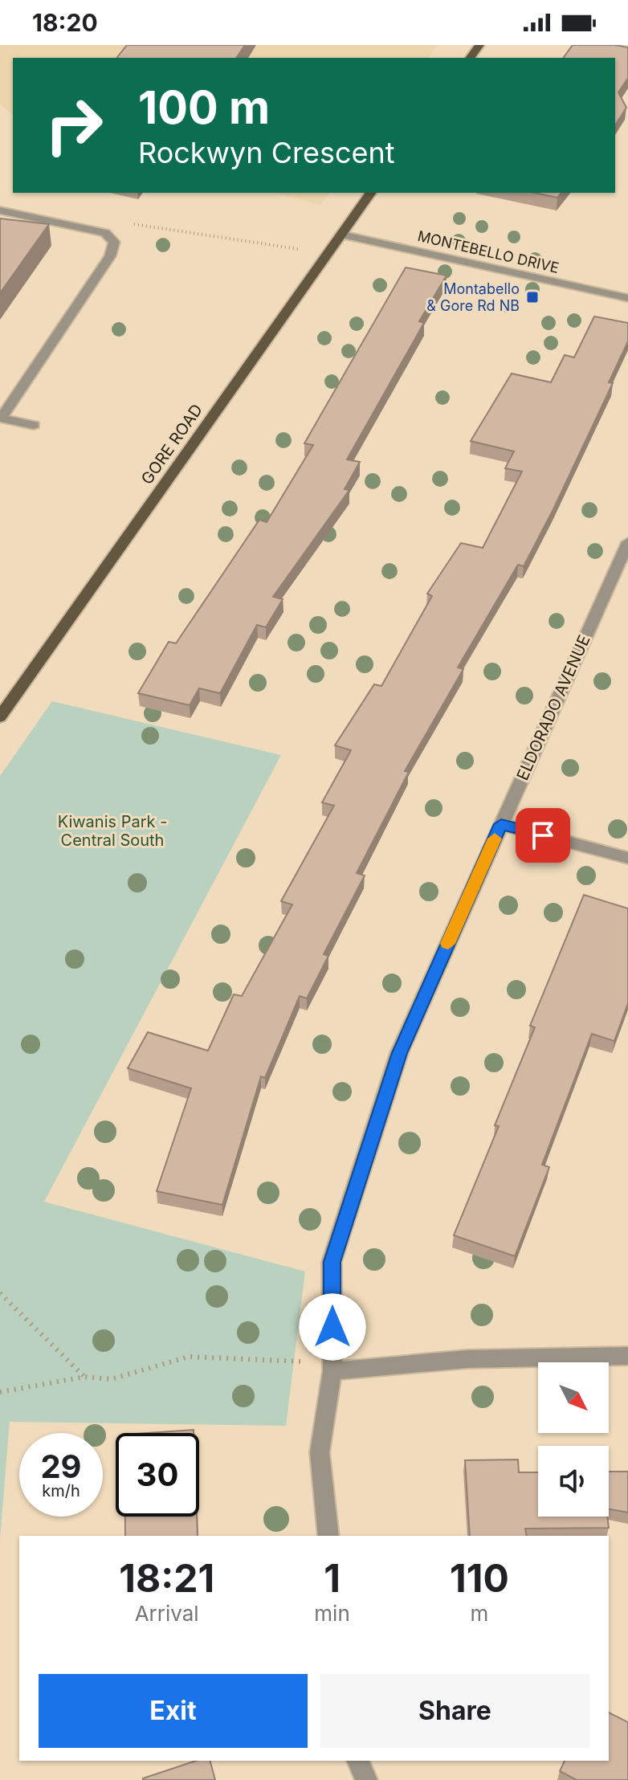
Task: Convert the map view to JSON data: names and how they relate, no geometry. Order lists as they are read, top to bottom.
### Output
{
  "streets": {
    "main road": ["GORE ROAD"],
    "street": ["MONTEBELLO DRIVE", "ELDORADO AVENUE"]
  },
  "crossings": [
    ["MONTEBELLO DRIVE", "GORE ROAD"]
  ],
  "parks": ["Kiwanis Park - Central South"],
  "places": {
    "transit": ["Montabello & Gore Rd NB"]
  },
  "north": "bottom right",
  "page": {
    "status": "18:20",
    "turn": ["100 m", "Rockwyn Crescent"],
    "speed": "29 km/h",
    "limit": "30",
    "eta": [
      "18:21",
      "Arrival",
      "1",
      "min",
      "110",
      "m"
    ],
    "buttons": ["Exit", "Share"]
  }
}
